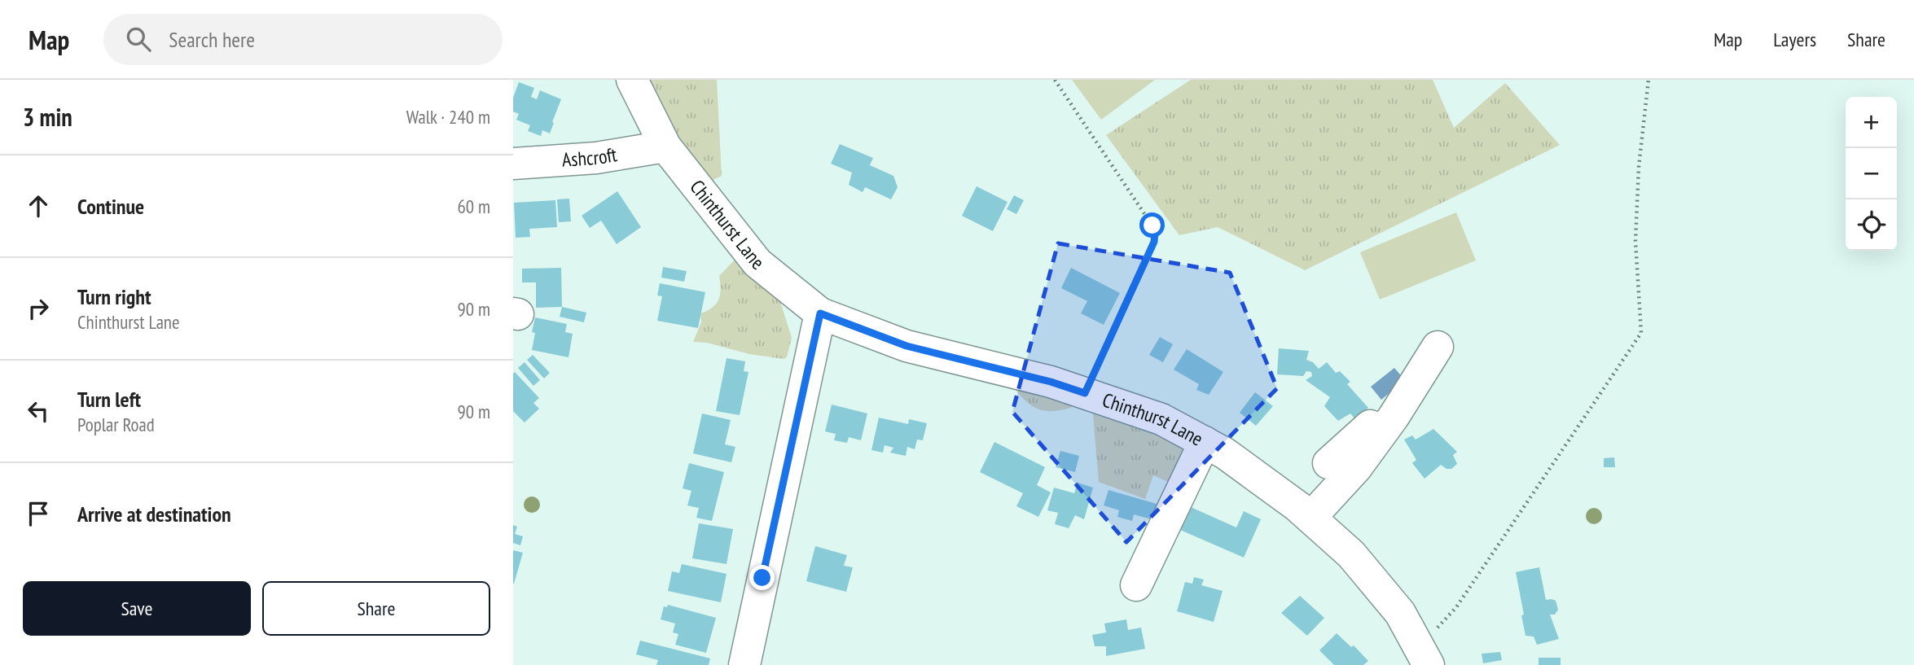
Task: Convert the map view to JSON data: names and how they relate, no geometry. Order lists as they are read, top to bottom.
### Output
{
  "streets": {
    "street": ["Ashcroft", "Chinthurst Lane"]
  },
  "crossings": [
    ["Ashcroft", "Chinthurst Lane"]
  ],
  "page": {
    "header": "Map",
    "search": "Search here",
    "nav": ["Map", "Layers", "Share"],
    "heading": ["3 min", "Walk · 240 m"],
    "map_buttons": ["+", "−"],
    "list": [
      ["Continue", "60 m"],
      ["Turn right", "Chinthurst Lane", "90 m"],
      ["Turn left", "Poplar Road", "90 m"],
      "Arrive at destination"
    ],
    "buttons": ["Save", "Share"]
  }
}
